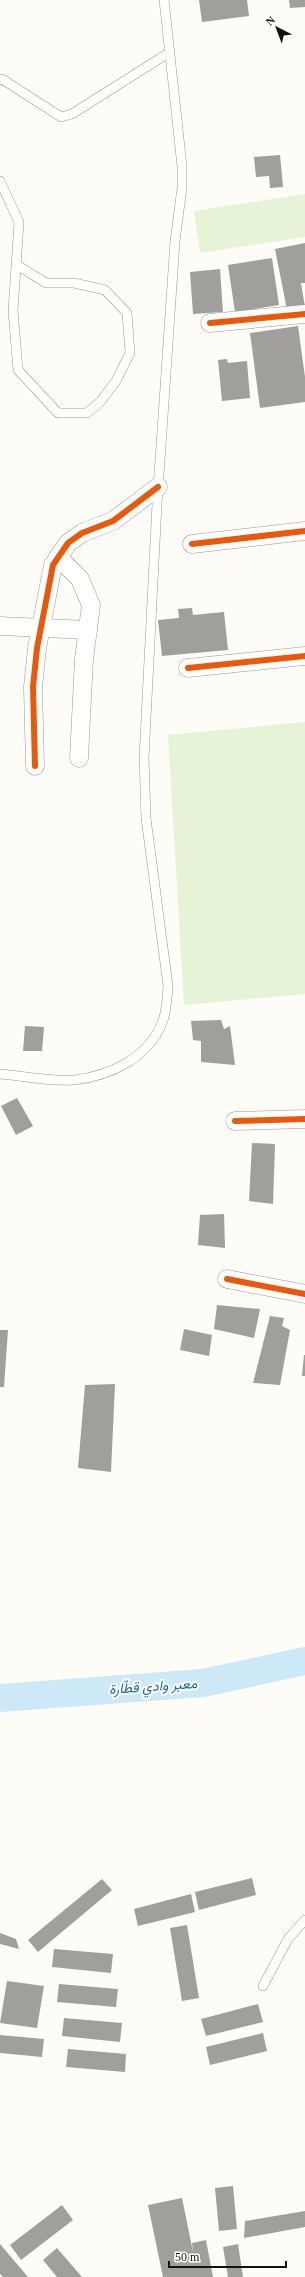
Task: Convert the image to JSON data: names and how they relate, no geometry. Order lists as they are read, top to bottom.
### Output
{
  "water": ["معبر وادي قطّارة"],
  "scale_bar": "50 m",
  "north": "top left"
}
